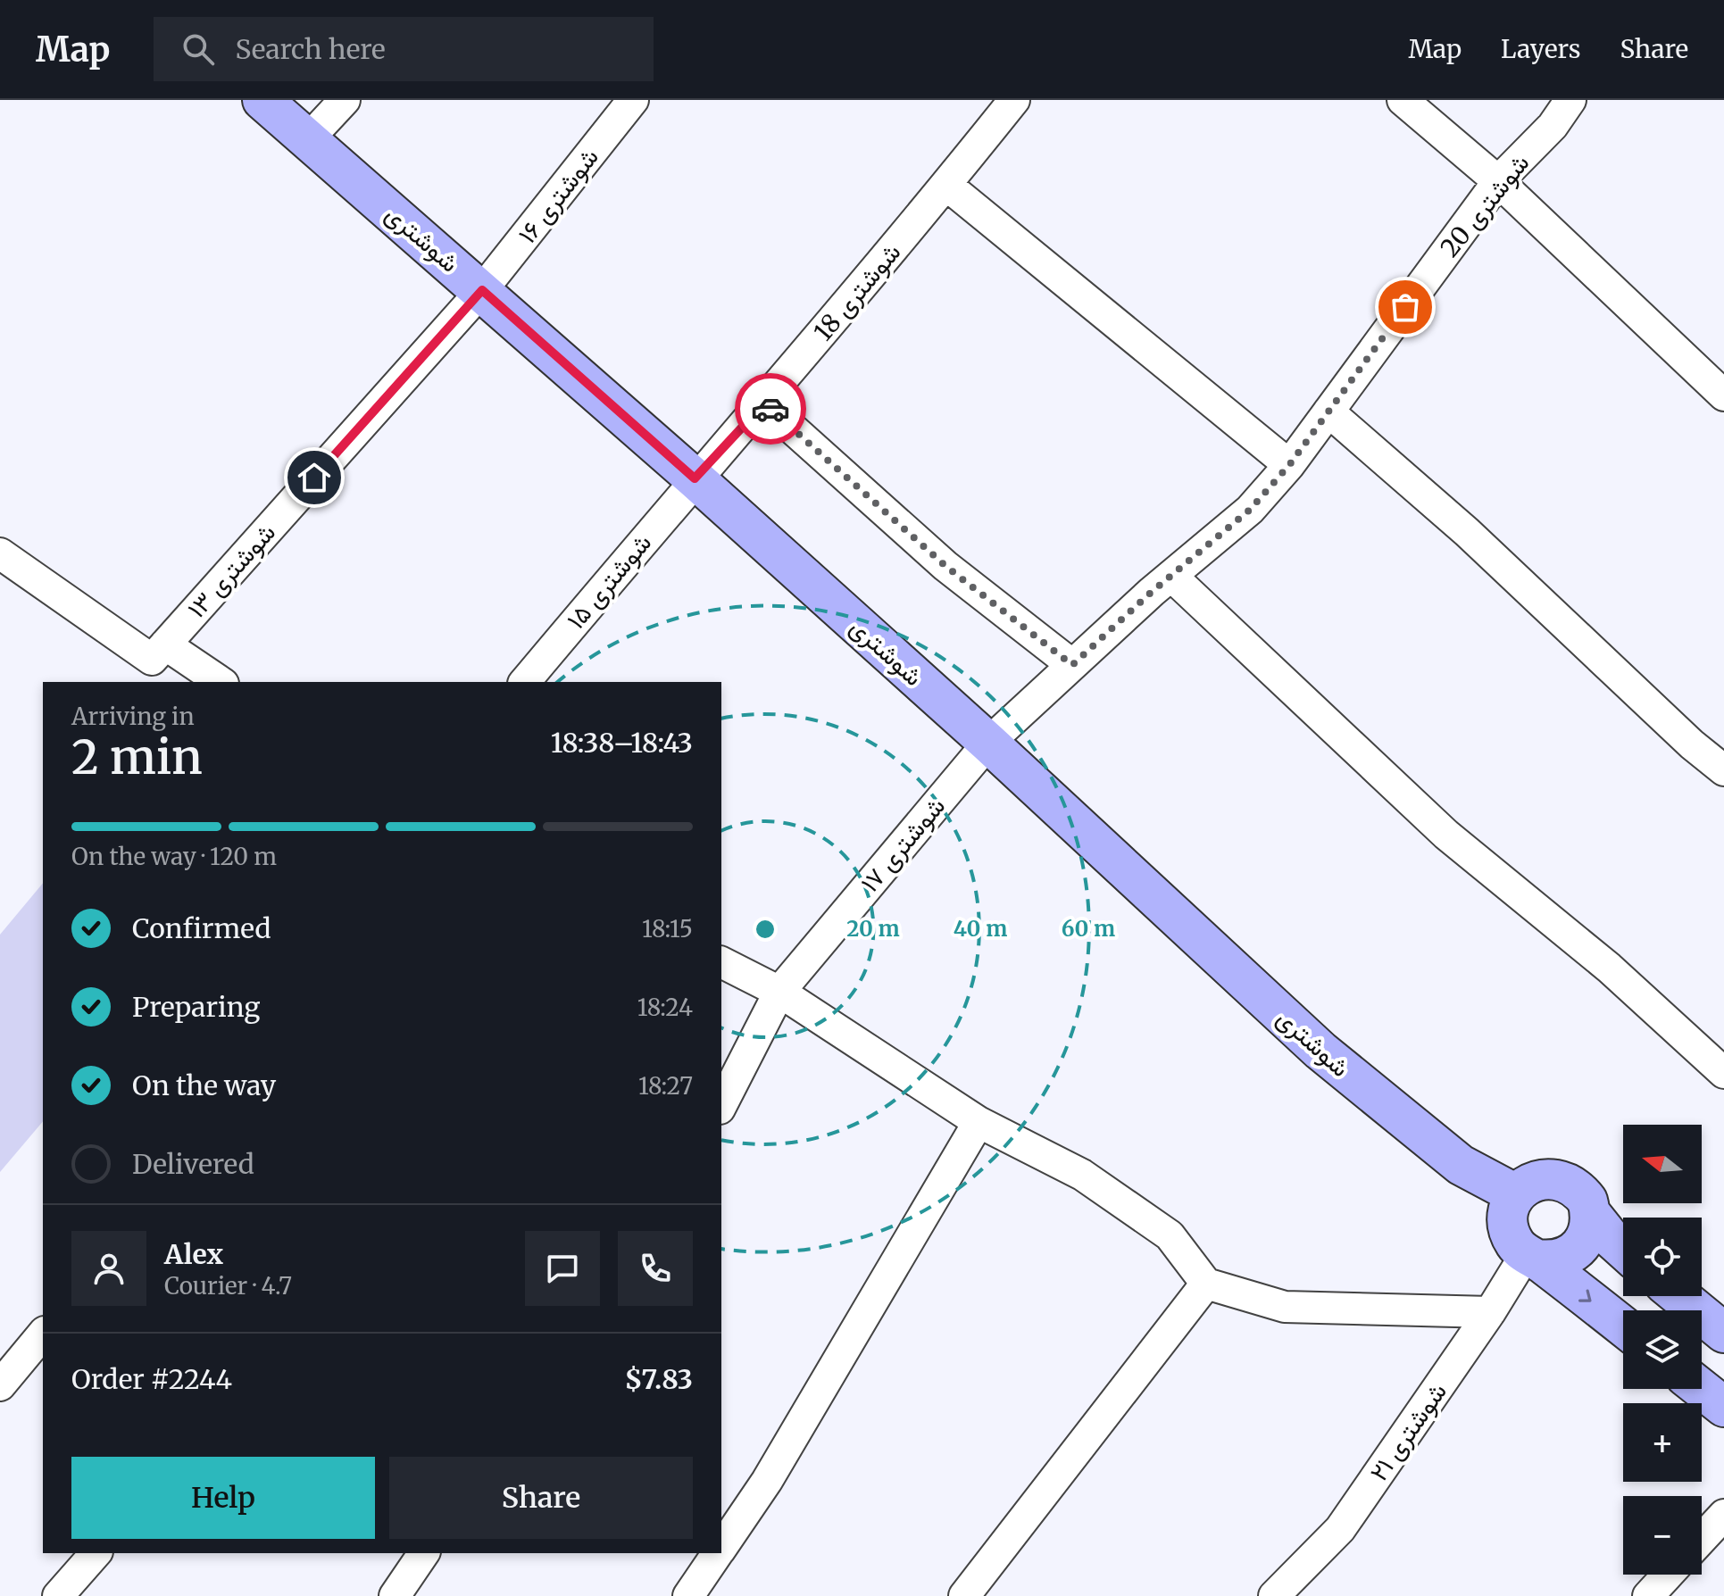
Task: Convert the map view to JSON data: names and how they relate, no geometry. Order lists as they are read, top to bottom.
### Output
{
  "streets": {
    "street": [
      "شوشتری ۱۶",
      "شوشتری 20",
      "شوشتری",
      "شوشتری 18",
      "شوشتری ۱۳",
      "شوشتری ۱۵",
      "شوشتری ۱۷",
      "شوشتری ۲۱"
    ]
  },
  "crossings": [
    ["شوشتری ۱۶", "شوشتری"],
    ["شوشتری ۱۶", "شوشتری ۱۳"],
    ["شوشتری 20", "شوشتری"],
    ["شوشتری 20", "شوشتری ۱۷"],
    ["شوشتری", "شوشتری 18"],
    ["شوشتری", "شوشتری ۱۳"],
    ["شوشتری", "شوشتری ۱۵"],
    ["شوشتری", "شوشتری ۱۷"],
    ["شوشتری", "شوشتری ۲۱"],
    ["شوشتری 18", "شوشتری ۱۵"]
  ],
  "north": "left",
  "page": {
    "header": "Map",
    "search": "Search here",
    "nav": ["Map", "Layers", "Share"],
    "heading": ["2 min", "Arriving in", "18:38–18:43"],
    "panel": [
      "Alex",
      "Courier · 4.7",
      "Order #2244",
      "$7.83"
    ],
    "bar": "On the way · 120 m",
    "list": [
      ["Confirmed", "18:15"],
      ["Preparing", "18:24"],
      ["On the way", "18:27"],
      "Delivered"
    ],
    "map_buttons": ["+", "−"],
    "buttons": ["Help", "Share"]
  },
  "rings": ["20 m", "40 m", "60 m"]
}
